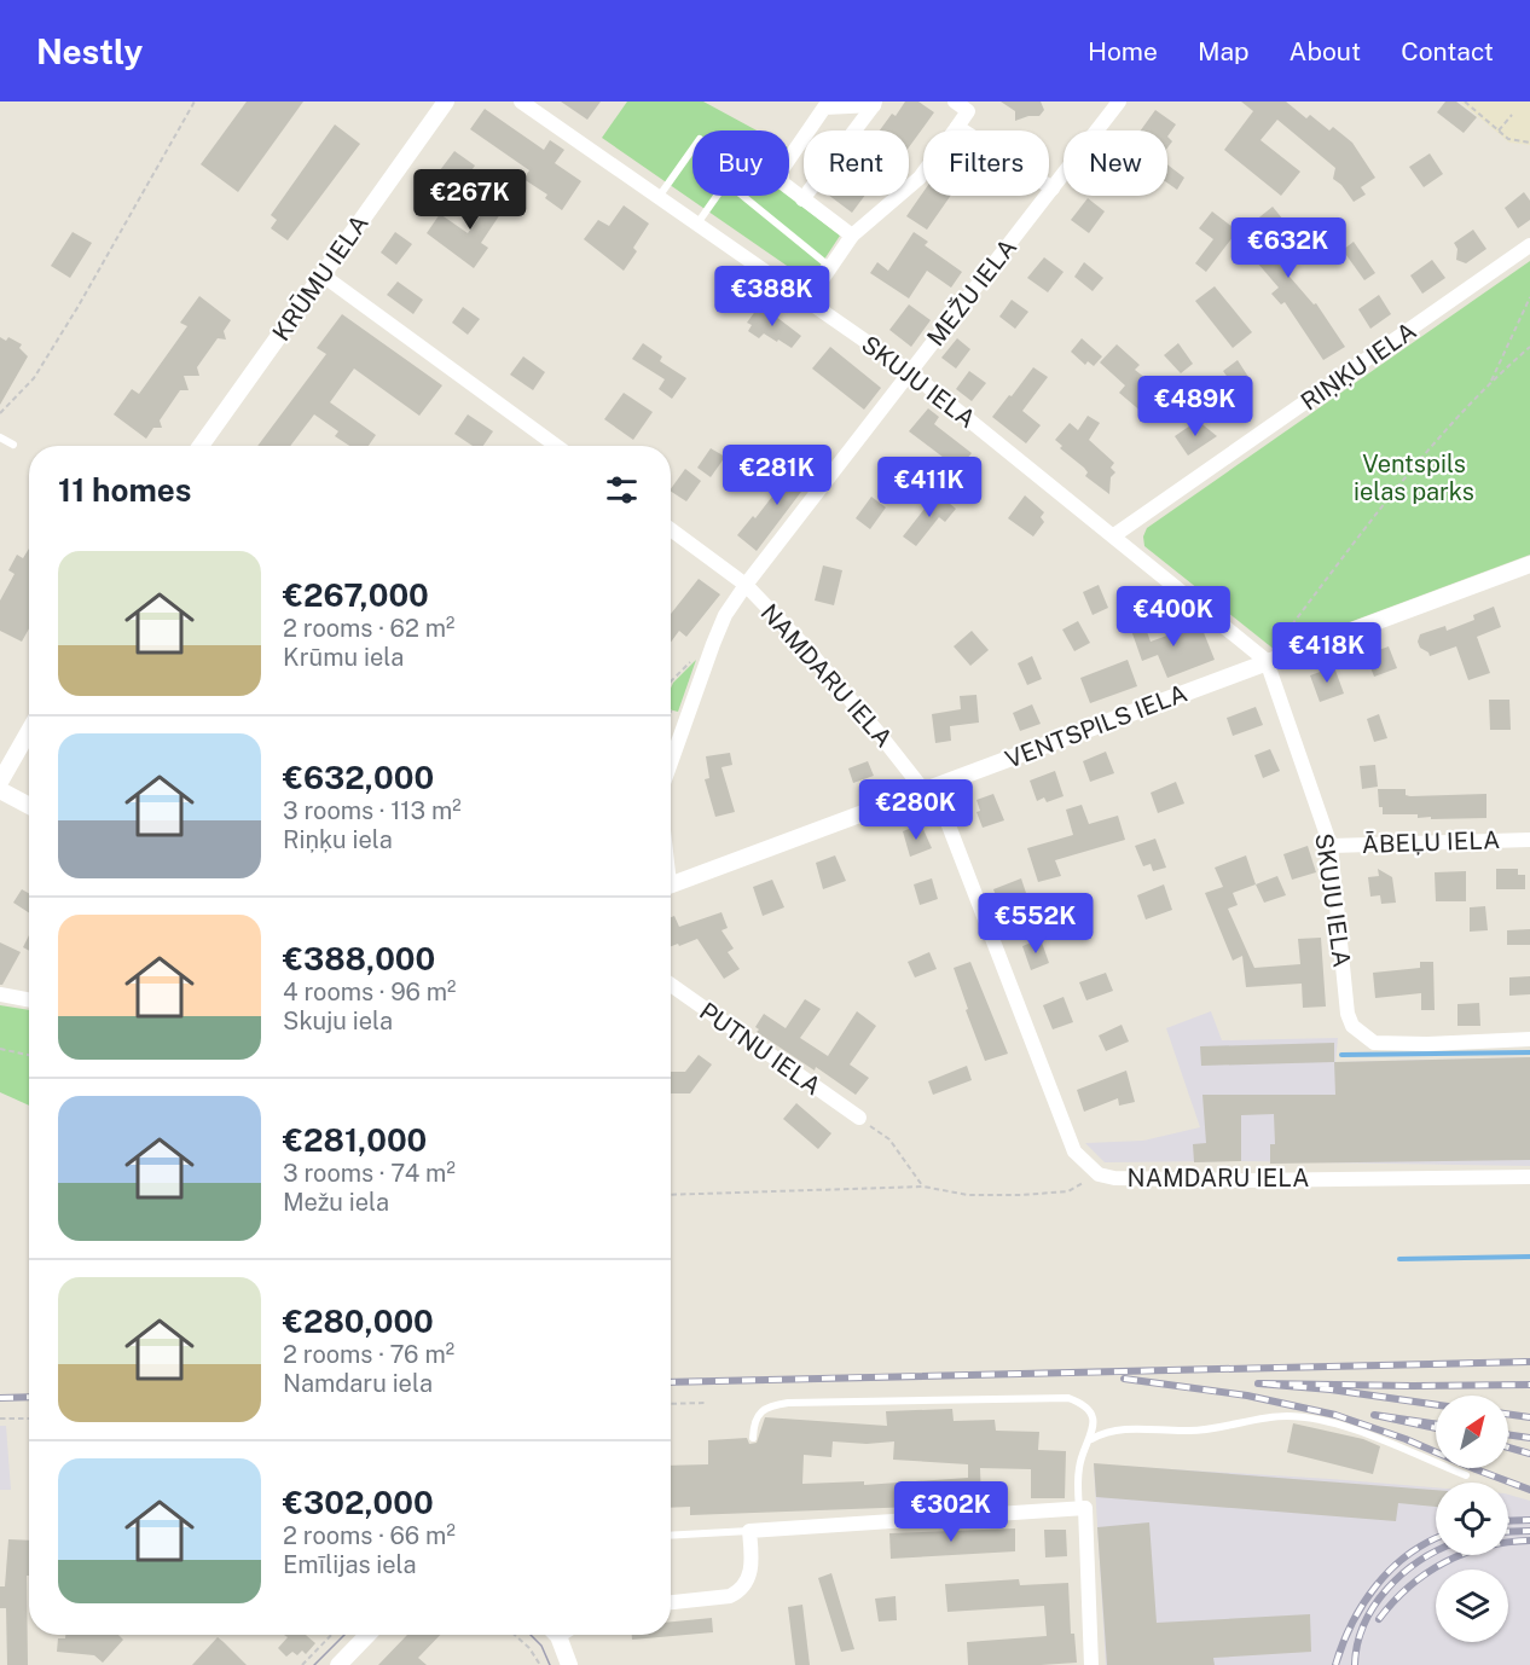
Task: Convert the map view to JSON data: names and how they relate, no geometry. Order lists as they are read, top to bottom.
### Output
{
  "streets": {
    "street": [
      "KRŪMU IELA",
      "MEŽU IELA",
      "RIŅĶU IELA",
      "SKUJU IELA",
      "NAMDARU IELA",
      "VENTSPILS IELA",
      "ĀBEĻU IELA",
      "PUTNU IELA"
    ]
  },
  "crossings": [
    ["MEŽU IELA", "SKUJU IELA"],
    ["MEŽU IELA", "NAMDARU IELA"],
    ["RIŅĶU IELA", "SKUJU IELA"],
    ["SKUJU IELA", "VENTSPILS IELA"],
    ["SKUJU IELA", "ĀBEĻU IELA"],
    ["NAMDARU IELA", "VENTSPILS IELA"]
  ],
  "parks": ["Ventspils ielas parks"],
  "north": "top right",
  "page": {
    "header": "Nestly",
    "nav": [
      "Home",
      "Map",
      "About",
      "Contact"
    ],
    "chip": [
      "Buy",
      "Rent",
      "Filters",
      "New"
    ],
    "price": [
      "€267K",
      "€632K",
      "€388K",
      "€489K",
      "€281K",
      "€411K",
      "€400K",
      "€418K",
      "€280K",
      "€552K",
      "€302K"
    ],
    "heading": "11 homes",
    "list": [
      {
        "name": "€267,000",
        "note": "2 rooms · 62 m² · Krūmu iela"
      },
      {
        "name": "€632,000",
        "note": "3 rooms · 113 m² · Riņķu iela"
      },
      {
        "name": "€388,000",
        "note": "4 rooms · 96 m² · Skuju iela"
      },
      {
        "name": "€281,000",
        "note": "3 rooms · 74 m² · Mežu iela"
      },
      {
        "name": "€280,000",
        "note": "2 rooms · 76 m² · Namdaru iela"
      },
      {
        "name": "€302,000",
        "note": "2 rooms · 66 m² · Emīlijas iela"
      }
    ]
  }
}
